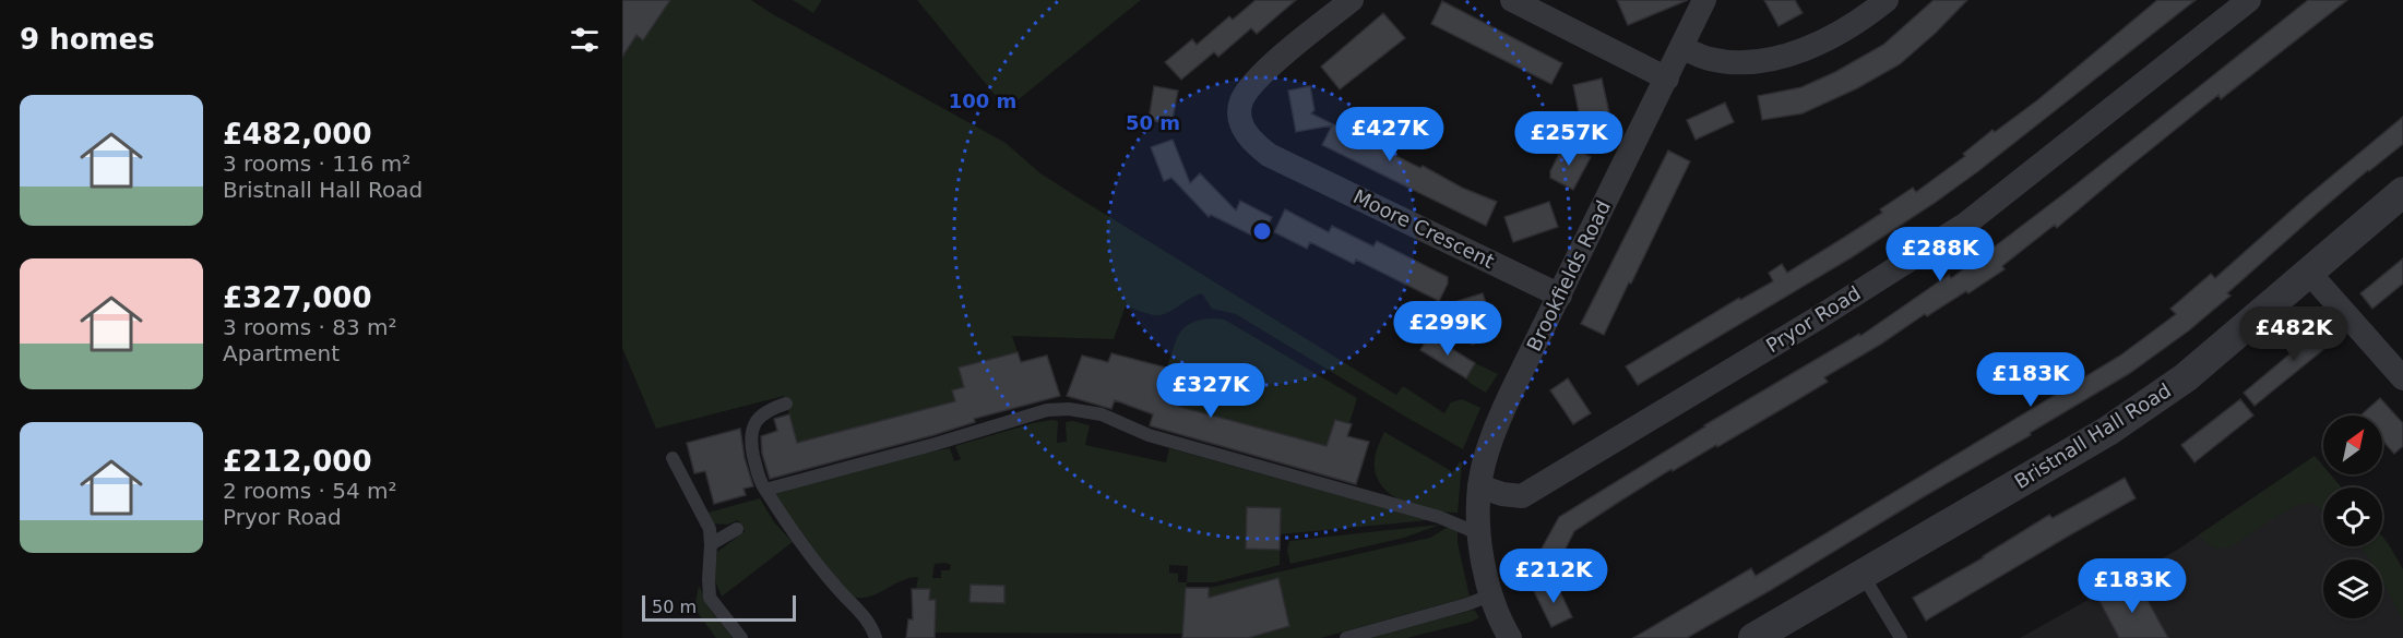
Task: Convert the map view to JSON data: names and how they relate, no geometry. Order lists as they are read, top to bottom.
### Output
{
  "streets": {
    "street": [
      "Moore Crescent",
      "Brookfields Road",
      "Pryor Road",
      "Bristnall Hall Road"
    ]
  },
  "crossings": [
    ["Moore Crescent", "Brookfields Road"],
    ["Brookfields Road", "Pryor Road"]
  ],
  "scale_bar": "50 m",
  "north": "top right",
  "page": {
    "heading": "9 homes",
    "list": [
      {
        "name": "£482,000",
        "note": "3 rooms · 116 m² · Bristnall Hall Road"
      },
      {
        "name": "£327,000",
        "note": "3 rooms · 83 m² · Apartment"
      },
      {
        "name": "£212,000",
        "note": "2 rooms · 54 m² · Pryor Road"
      }
    ],
    "price": [
      "£427K",
      "£257K",
      "£288K",
      "£299K",
      "£482K",
      "£183K",
      "£327K",
      "£212K",
      "£183K"
    ],
    "scale": "50 m"
  },
  "rings": ["100 m", "50 m"]
}
